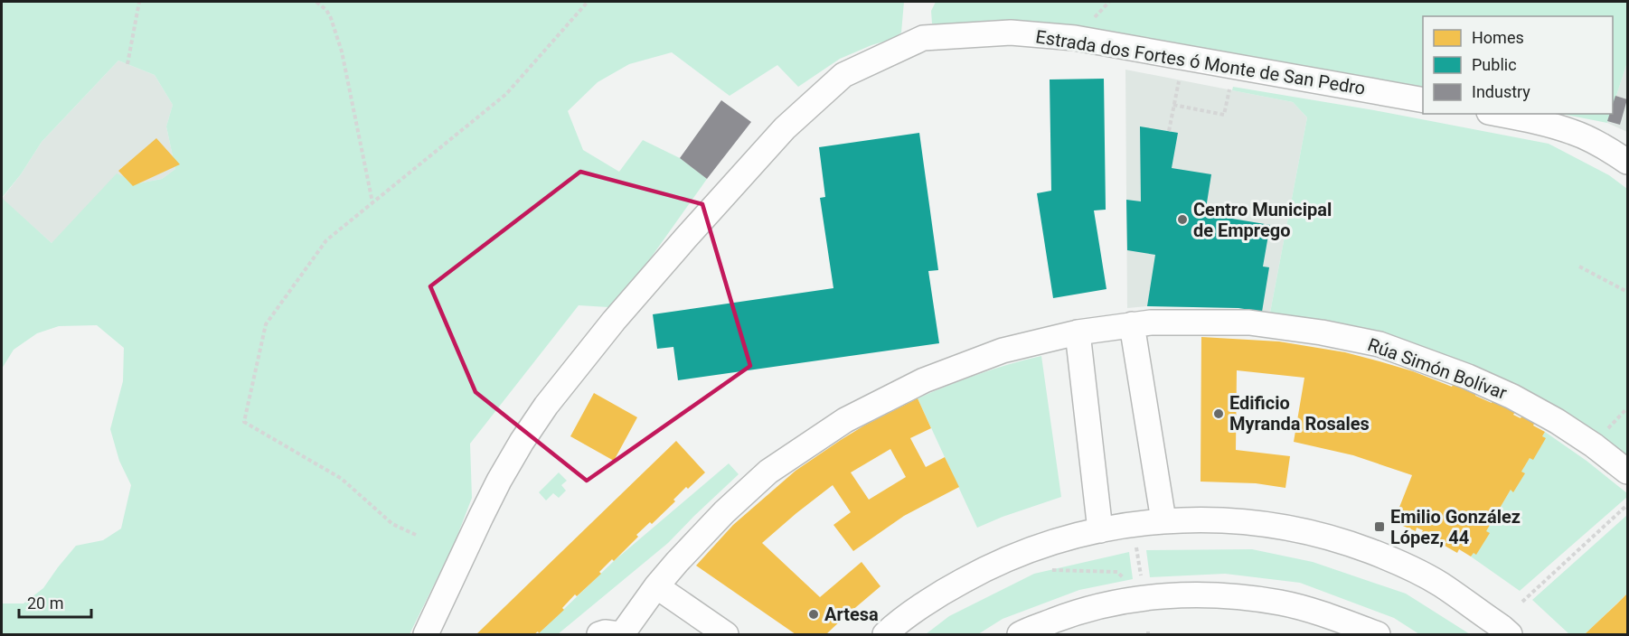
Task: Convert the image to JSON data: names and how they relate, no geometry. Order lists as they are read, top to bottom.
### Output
{
  "streets": {
    "street": ["Estrada dos Fortes ó Monte de San Pedro", "Rúa Simón Bolívar"]
  },
  "places": {
    "other": ["Centro Municipal de Emprego", "Edificio Myranda Rosales", "Artesa"],
    "transit": ["Emilio González López, 44"]
  },
  "legend": ["Homes", "Public", "Industry"],
  "scale_bar": "20 m"
}
